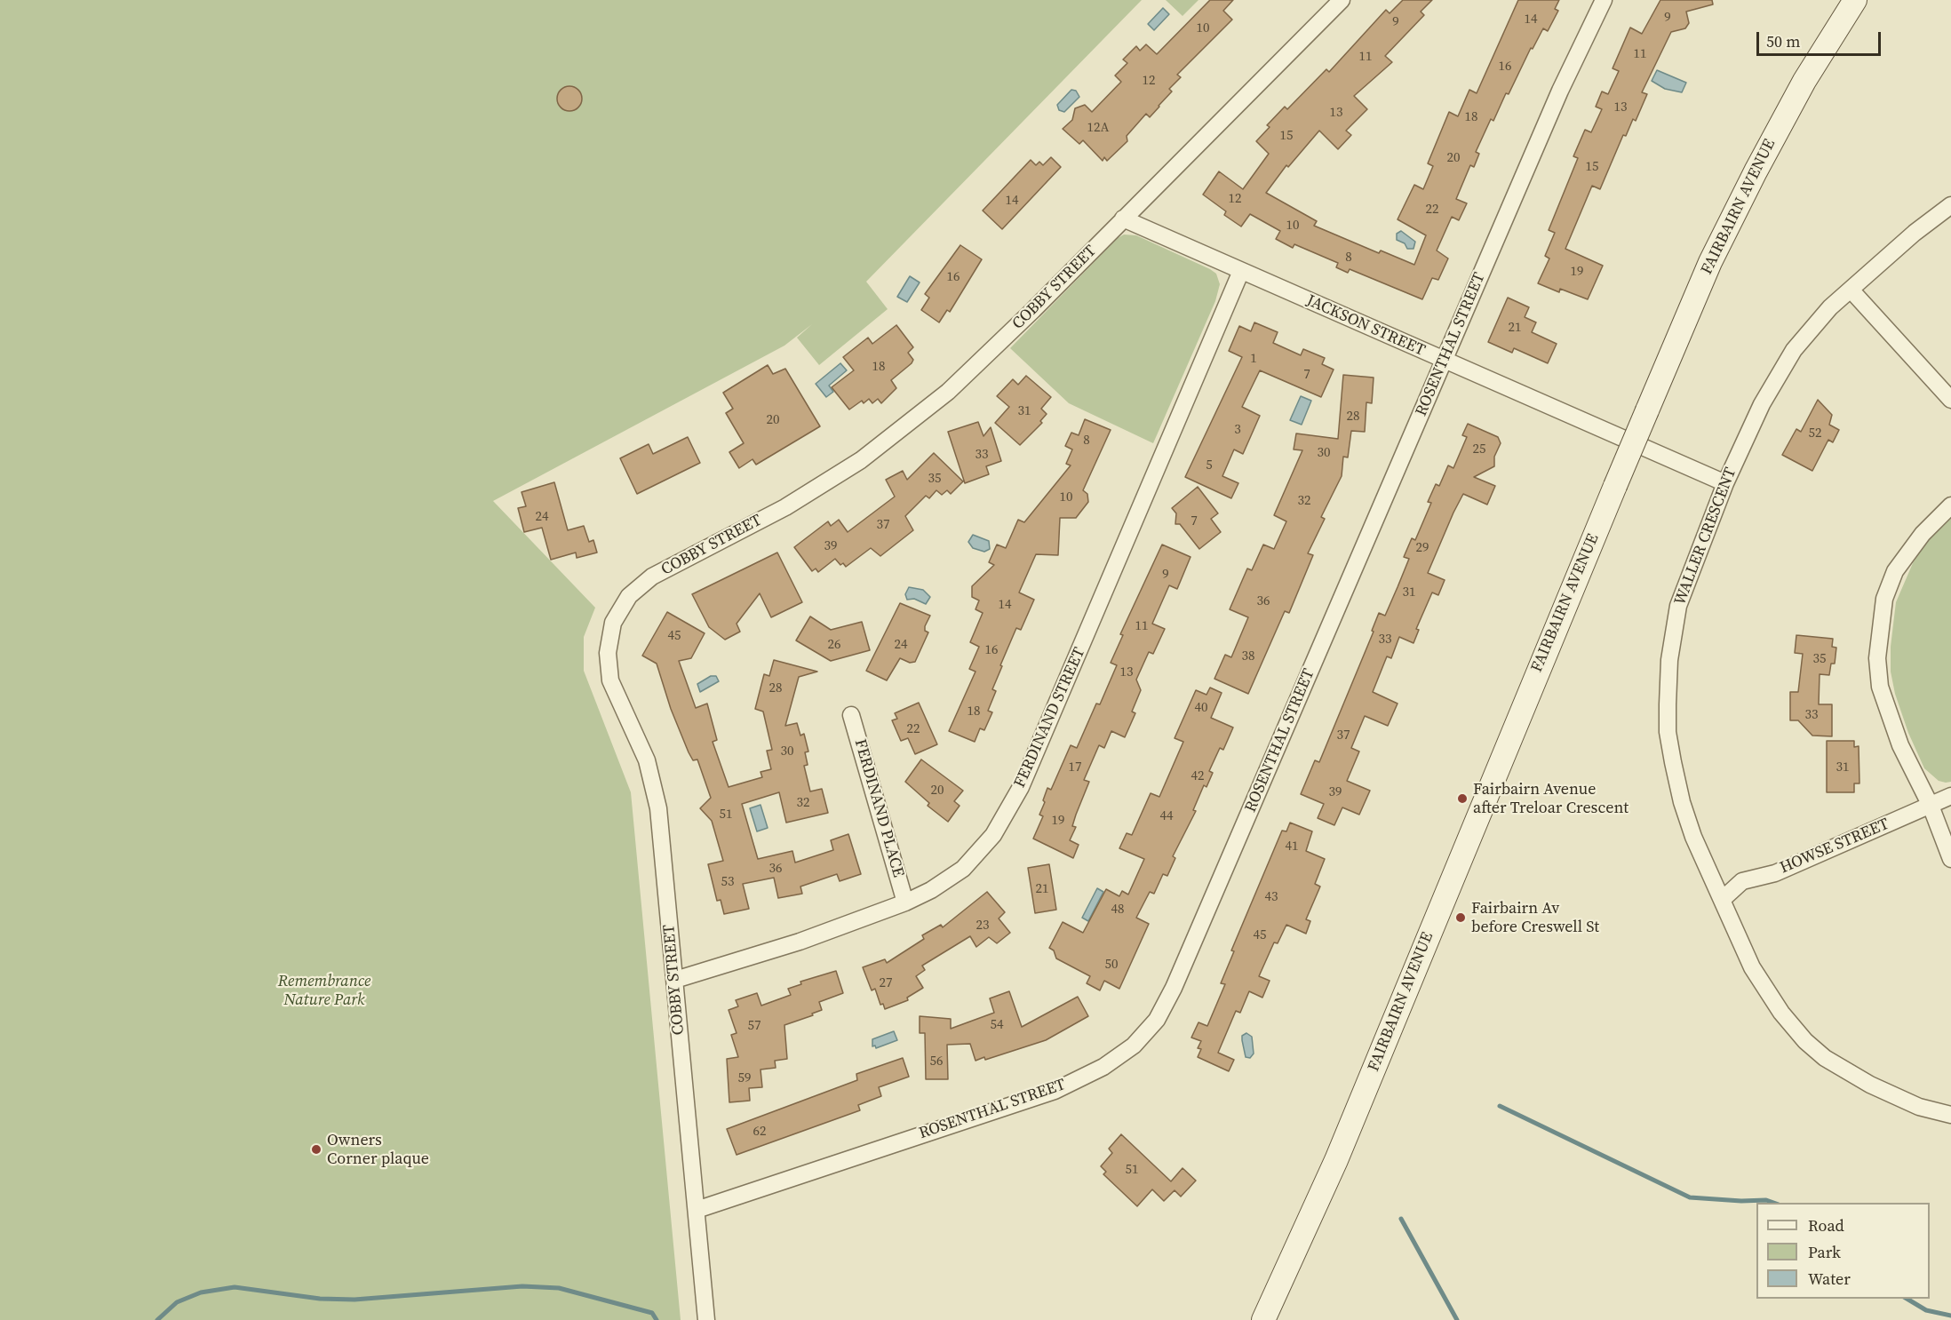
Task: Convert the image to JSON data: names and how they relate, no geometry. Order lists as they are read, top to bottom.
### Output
{
  "streets": {
    "main road": ["FAIRBAIRN AVENUE"],
    "street": [
      "COBBY STREET",
      "JACKSON STREET",
      "ROSENTHAL STREET",
      "WALLER CRESCENT",
      "FERDINAND STREET",
      "FERDINAND PLACE",
      "HOWSE STREET"
    ]
  },
  "crossings": [
    ["COBBY STREET", "JACKSON STREET"],
    ["COBBY STREET", "ROSENTHAL STREET"],
    ["COBBY STREET", "FERDINAND STREET"],
    ["JACKSON STREET", "ROSENTHAL STREET"],
    ["JACKSON STREET", "WALLER CRESCENT"],
    ["JACKSON STREET", "FERDINAND STREET"],
    ["WALLER CRESCENT", "HOWSE STREET"],
    ["FERDINAND STREET", "FERDINAND PLACE"]
  ],
  "parks": ["Remembrance Nature Park"],
  "places": ["Fairbairn Avenue after Treloar Crescent", "Fairbairn Av before Creswell St", "Owners Corner plaque"],
  "house_numbers": [
    "9",
    "14",
    "9",
    "10",
    "11",
    "11",
    "16",
    "12",
    "13",
    "13",
    "18",
    "12A",
    "15",
    "20",
    "15",
    "12",
    "14",
    "22",
    "10",
    "8",
    "19",
    "16",
    "21",
    "1",
    "18",
    "7",
    "31",
    "28",
    "20",
    "3",
    "52",
    "8",
    "25",
    "30",
    "33",
    "5",
    "35",
    "10",
    "32",
    "24",
    "7",
    "37",
    "39",
    "29",
    "9",
    "31",
    "36",
    "14",
    "11",
    "45",
    "33",
    "26",
    "24",
    "16",
    "38",
    "35",
    "13",
    "28",
    "40",
    "18",
    "33",
    "22",
    "37",
    "30",
    "17",
    "31",
    "42",
    "20",
    "39",
    "32",
    "51",
    "44",
    "19",
    "41",
    "36",
    "53",
    "21",
    "43",
    "48",
    "23",
    "45",
    "50",
    "27",
    "54",
    "57",
    "56",
    "59",
    "62",
    "51"
  ],
  "legend": ["Road", "Park", "Water"],
  "scale_bar": "50 m"
}
